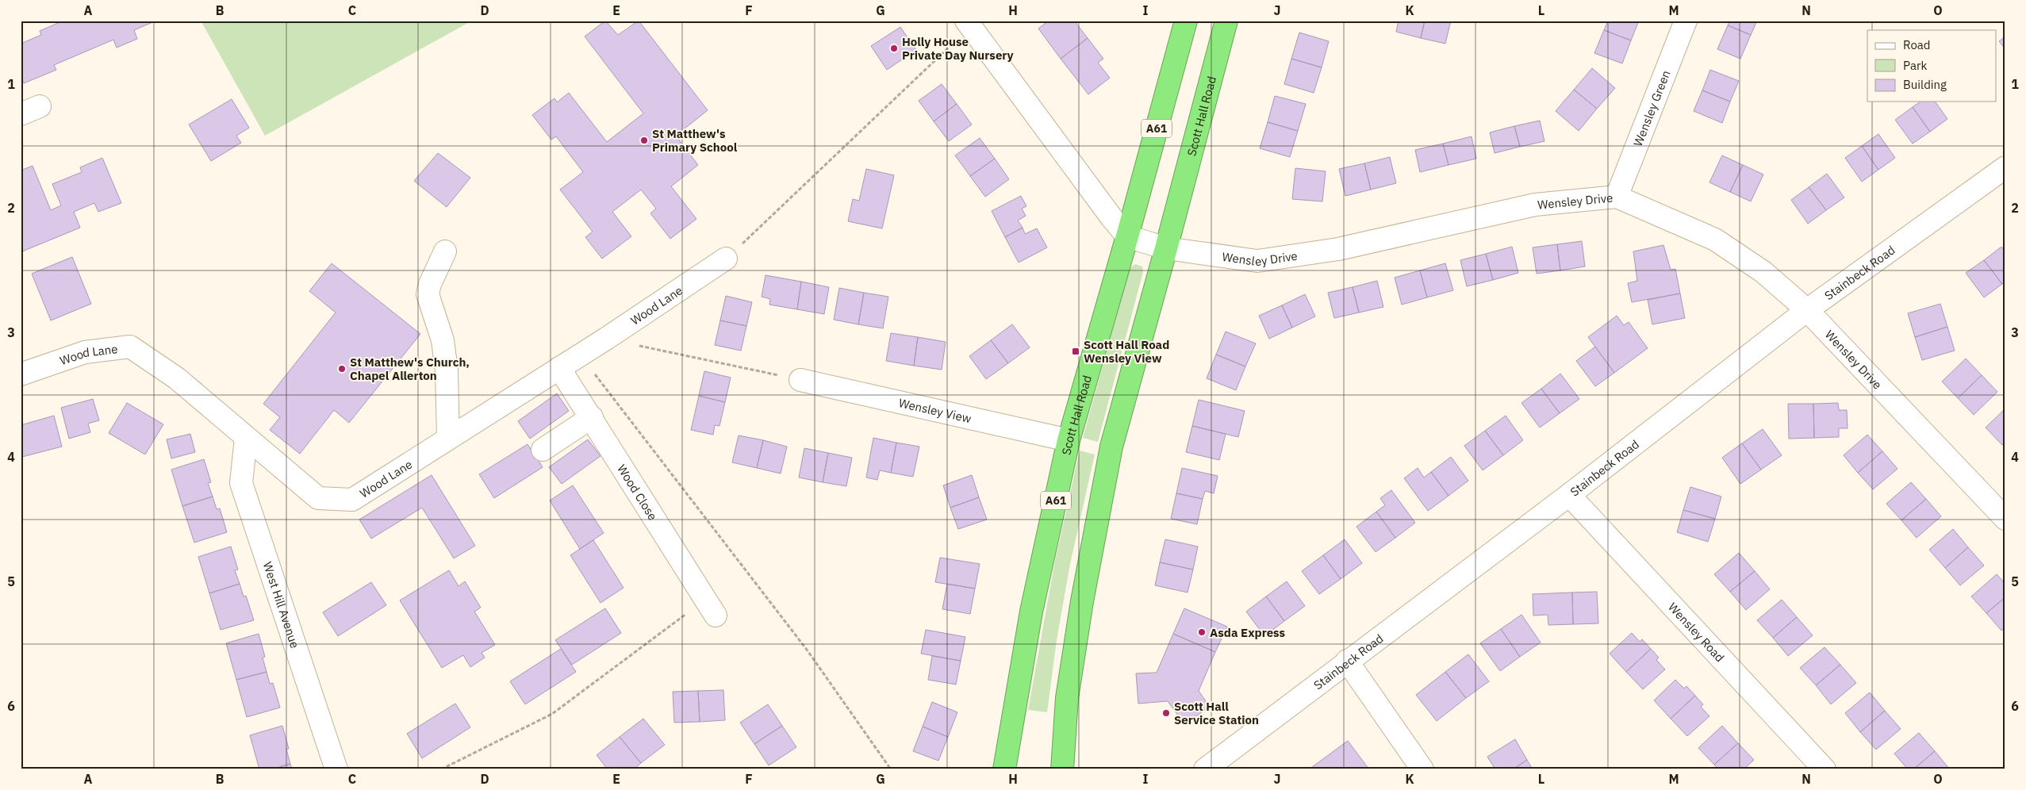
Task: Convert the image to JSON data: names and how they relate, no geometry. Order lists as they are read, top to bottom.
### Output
{
  "streets": {
    "highway": ["Scott Hall Road", "A61"],
    "street": [
      "Wensley Green",
      "Wensley Drive",
      "Stainbeck Road",
      "Wood Lane",
      "Wensley View",
      "Wood Close",
      "West Hill Avenue",
      "Wensley Road"
    ]
  },
  "crossings": [
    ["Wensley Green", "Wensley Drive"],
    ["Scott Hall Road", "Wensley Drive"],
    ["Scott Hall Road", "Wensley View"],
    ["Wensley Drive", "Stainbeck Road"],
    ["Stainbeck Road", "Wensley Road"],
    ["Wood Lane", "Wood Close"],
    ["Wood Lane", "West Hill Avenue"]
  ],
  "places": {
    "other": [
      "Holly House Private Day Nursery",
      "St Matthew's Primary School",
      "St Matthew's Church, Chapel Allerton",
      "Asda Express",
      "Scott Hall Service Station"
    ],
    "transit": ["Scott Hall Road Wensley View"]
  },
  "legend": ["Road", "Park", "Building"],
  "grid": {
    "columns": [
      "A",
      "B",
      "C",
      "D",
      "E",
      "F",
      "G",
      "H",
      "I",
      "J",
      "K",
      "L",
      "M",
      "N",
      "O"
    ],
    "rows": [
      "1",
      "2",
      "3",
      "4",
      "5",
      "6"
    ]
  }
}
